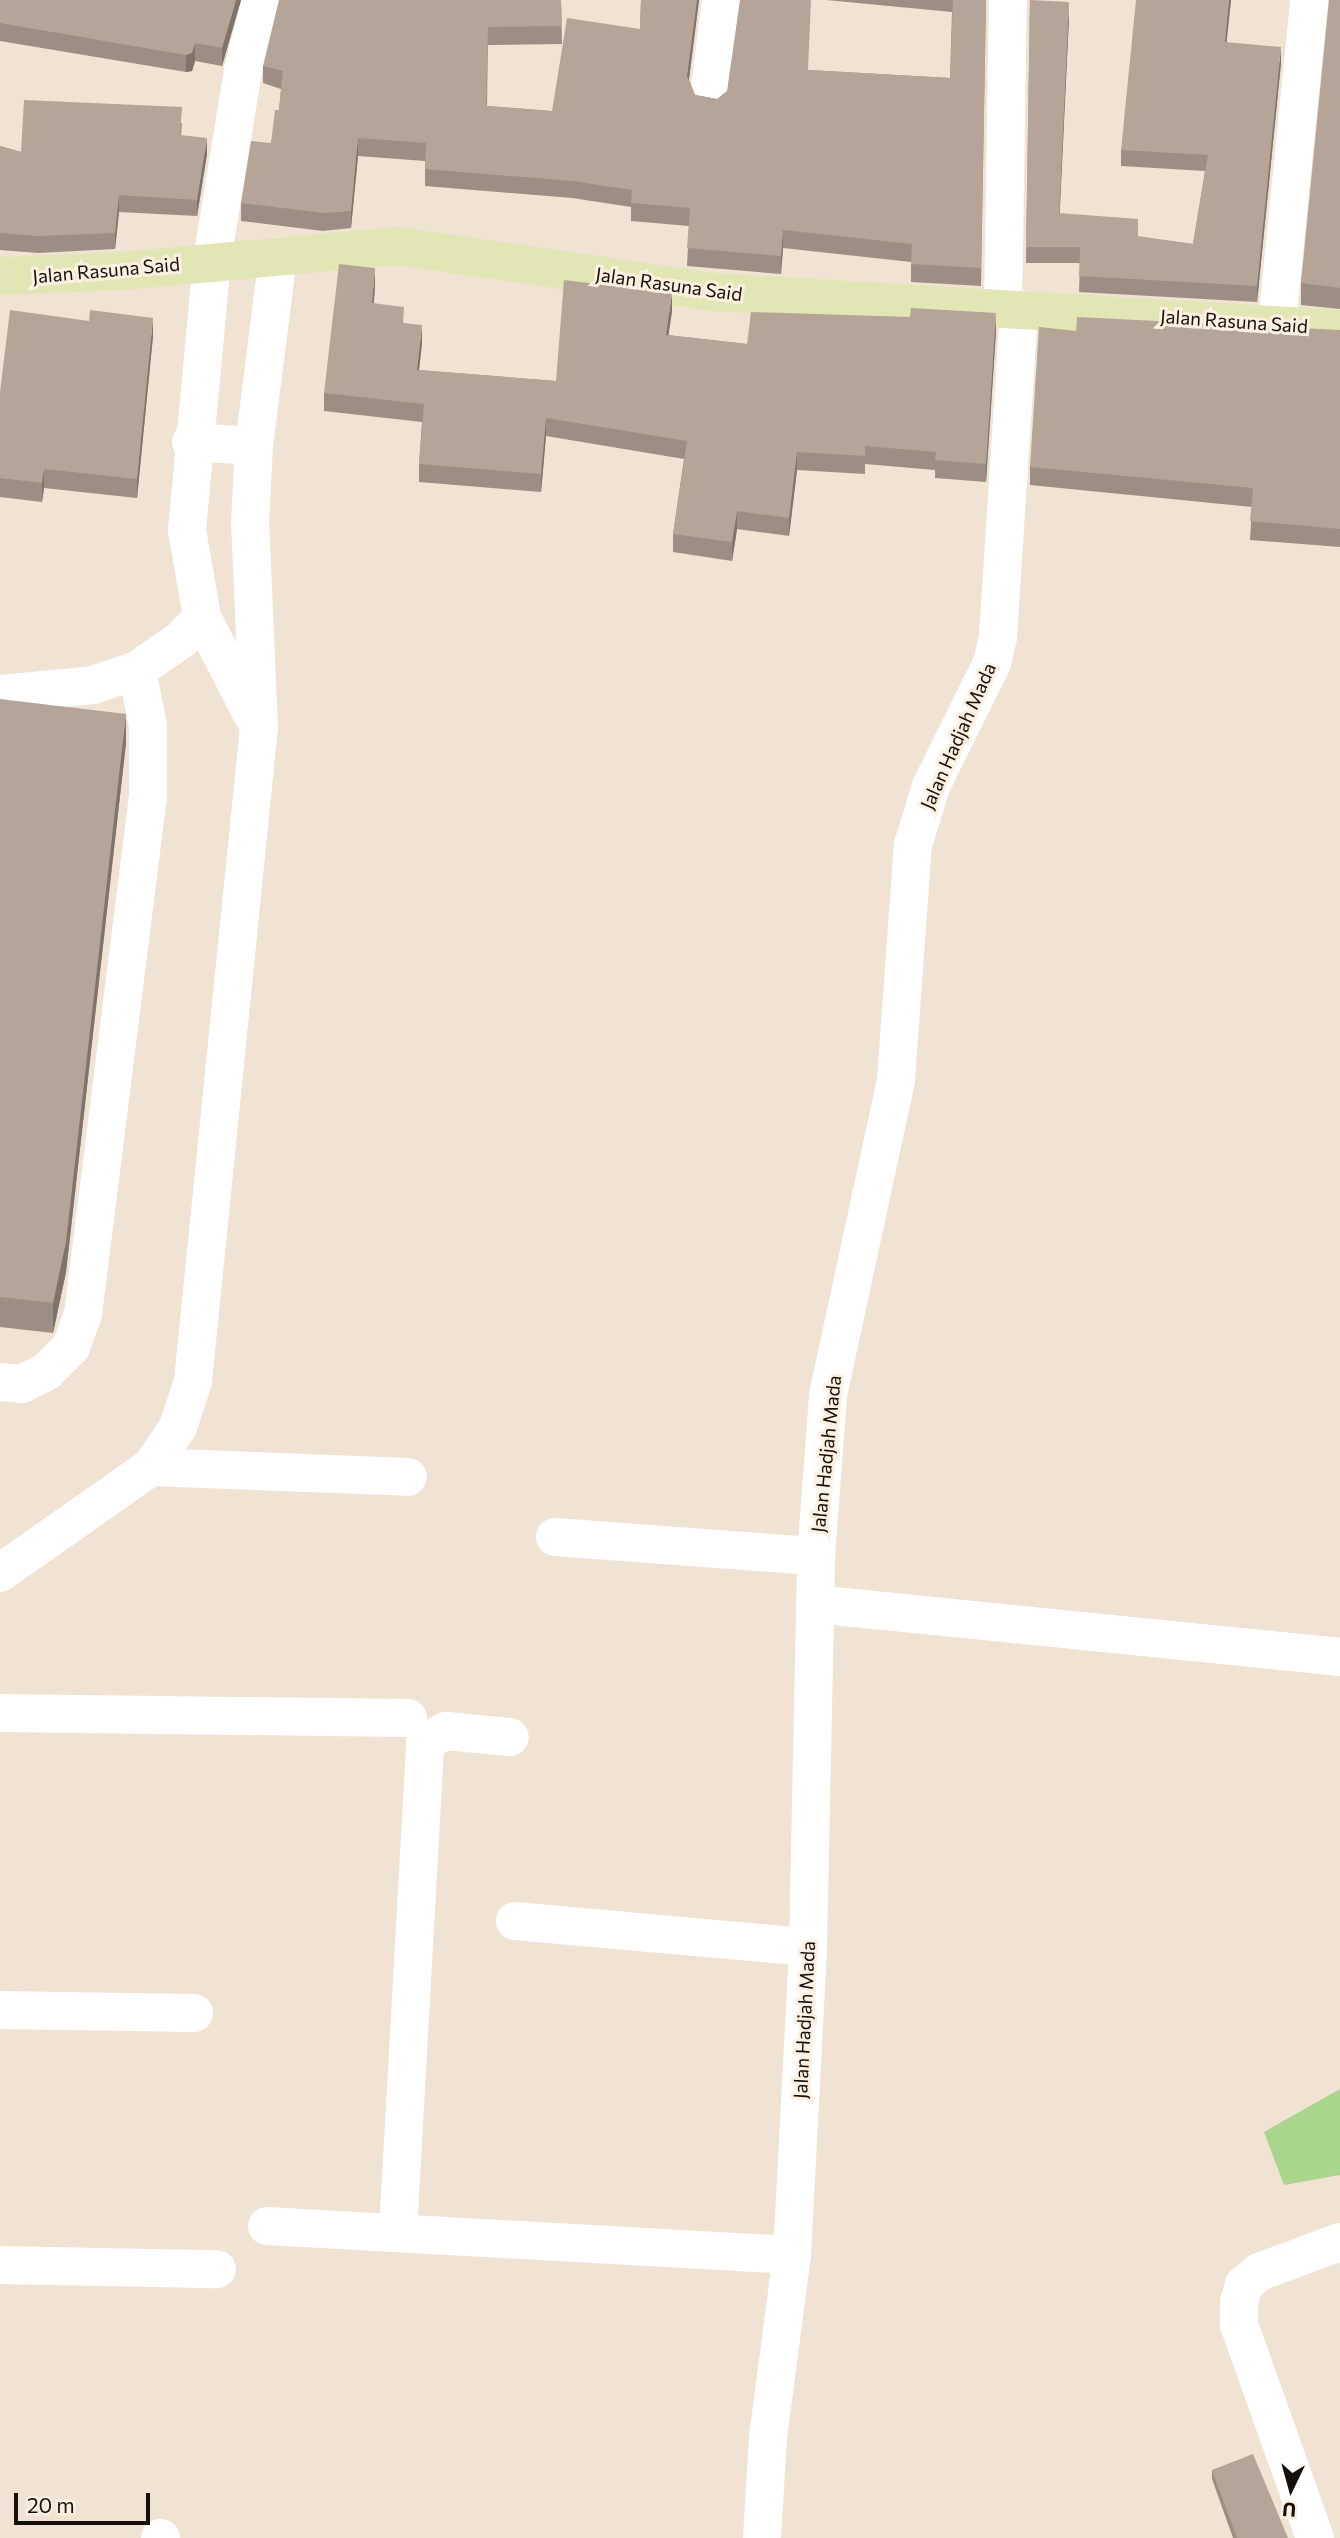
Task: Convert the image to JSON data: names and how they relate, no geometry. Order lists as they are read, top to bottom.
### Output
{
  "streets": {
    "main road": ["Jalan Rasuna Said"],
    "street": ["Jalan Hadjah Mada"]
  },
  "crossings": [
    ["Jalan Rasuna Said", "Jalan Hadjah Mada"]
  ],
  "scale_bar": "20 m",
  "north": "bottom"
}
